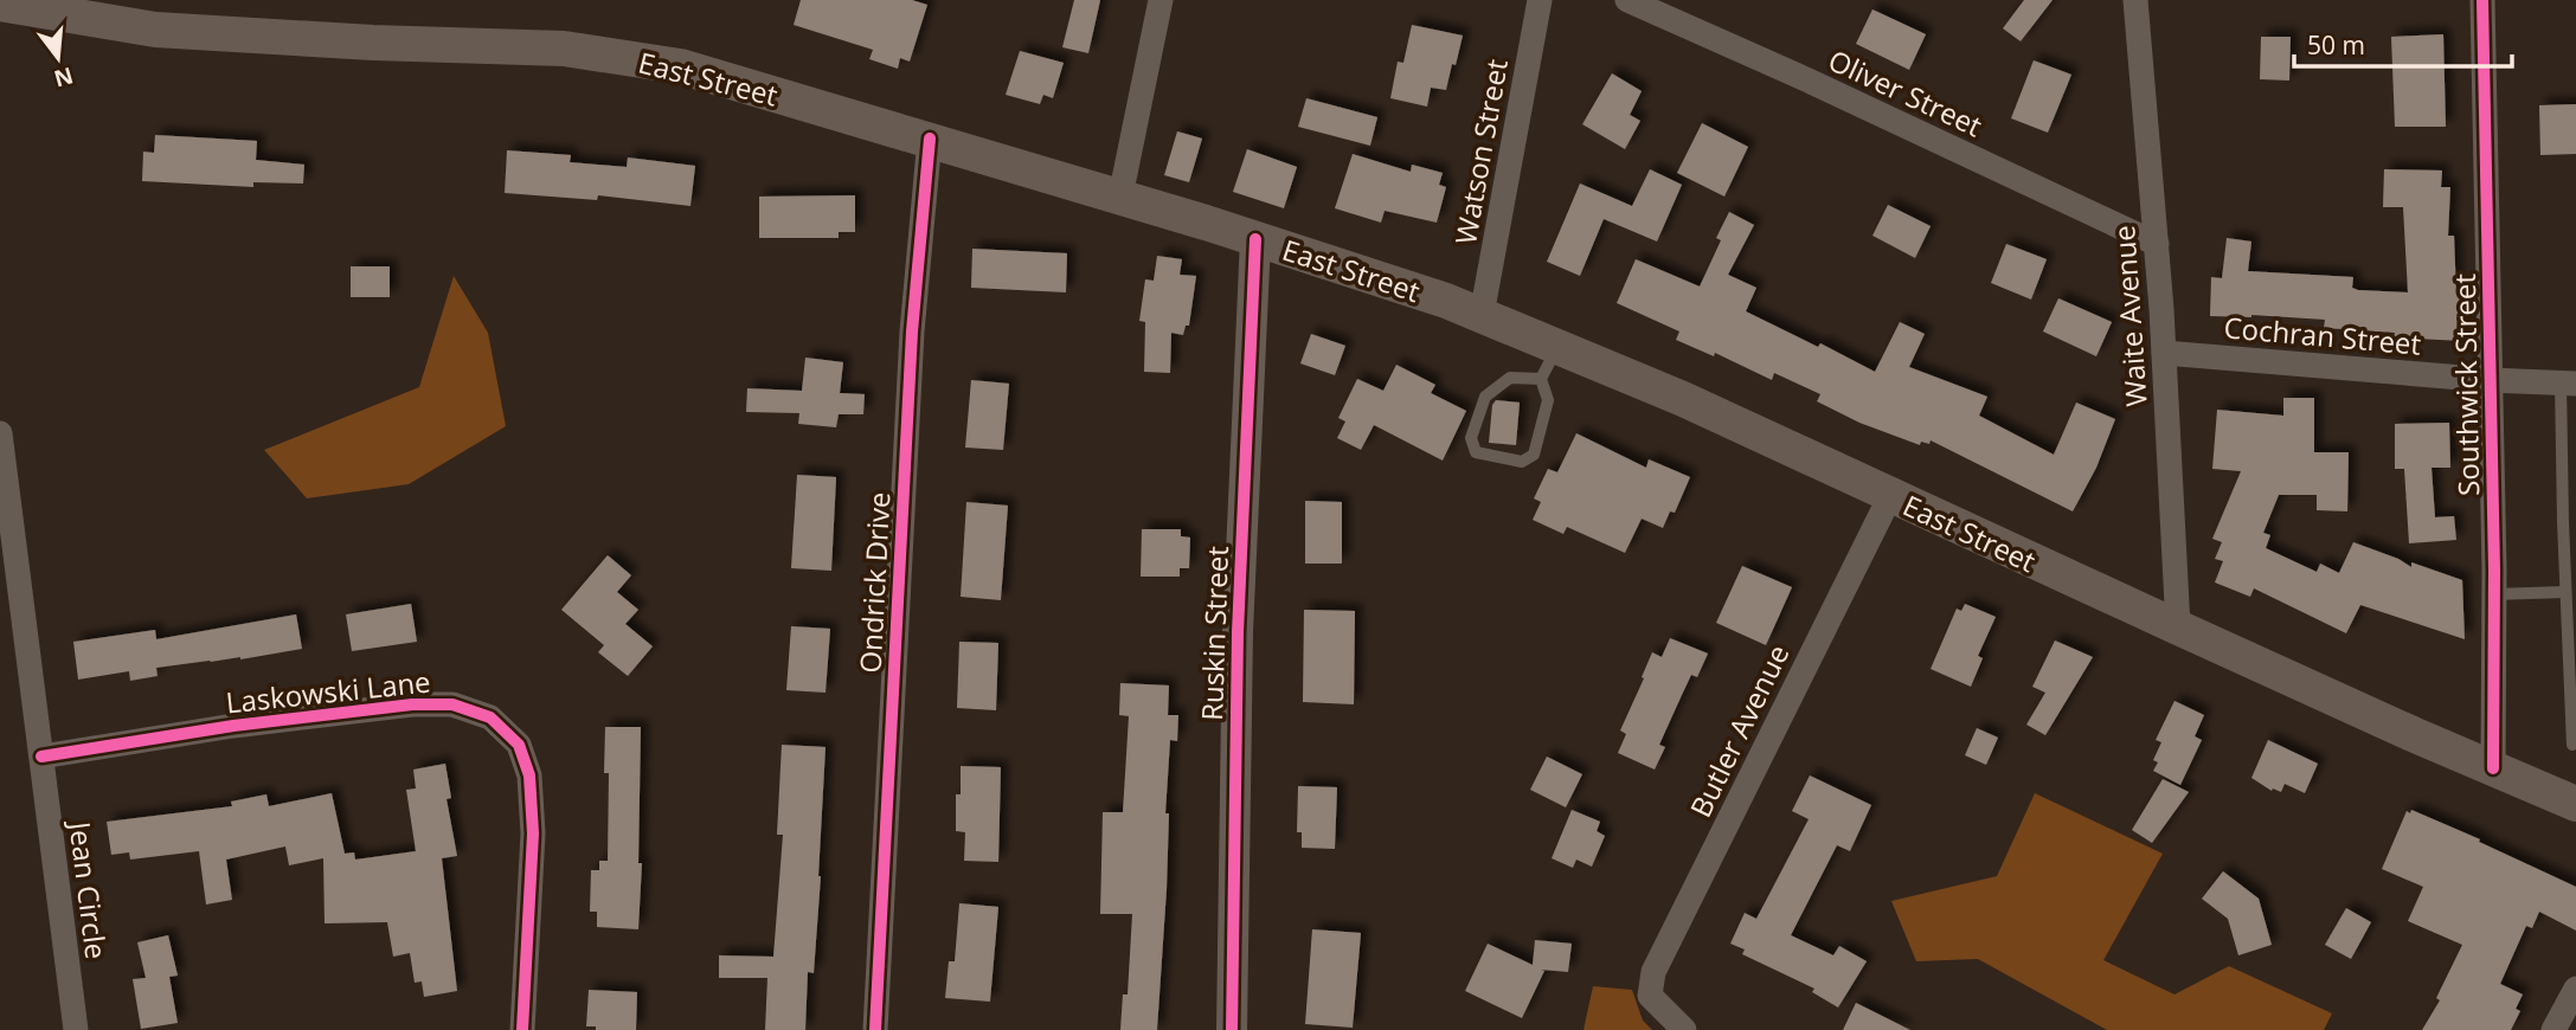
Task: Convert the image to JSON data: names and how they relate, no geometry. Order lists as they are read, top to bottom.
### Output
{
  "streets": {
    "main road": ["East Street"],
    "street": [
      "Oliver Street",
      "Watson Street",
      "Waite Avenue",
      "Cochran Street",
      "Southwick Street",
      "Ondrick Drive",
      "Ruskin Street",
      "Laskowski Lane",
      "Butler Avenue",
      "Jean Circle"
    ]
  },
  "crossings": [
    ["East Street", "Watson Street"],
    ["East Street", "Waite Avenue"],
    ["East Street", "Southwick Street"],
    ["East Street", "Ondrick Drive"],
    ["East Street", "Ruskin Street"],
    ["East Street", "Butler Avenue"],
    ["Oliver Street", "Waite Avenue"],
    ["Waite Avenue", "Cochran Street"],
    ["Cochran Street", "Southwick Street"],
    ["Laskowski Lane", "Jean Circle"]
  ],
  "scale_bar": "50 m",
  "north": "bottom"
}
